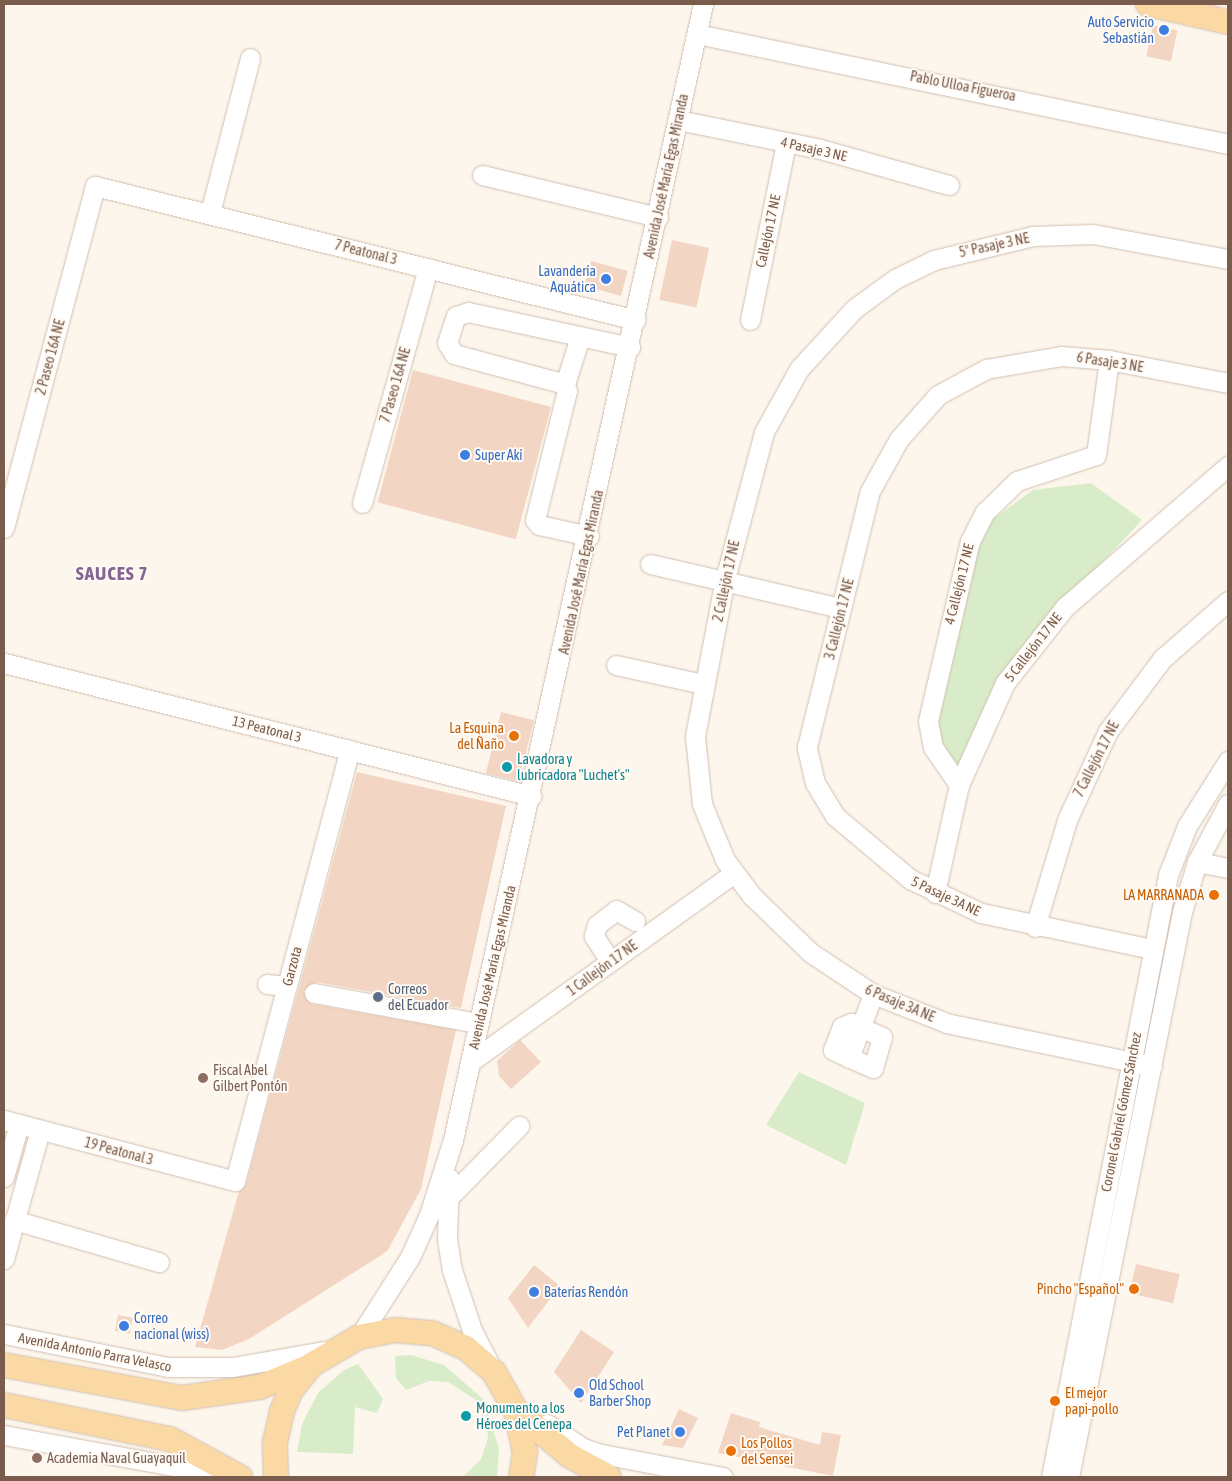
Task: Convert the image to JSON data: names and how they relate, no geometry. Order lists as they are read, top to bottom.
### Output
{
  "streets": {
    "street": [
      "Pablo Ulloa Figueroa",
      "4 Pasaje 3 NE",
      "Avenida José María Egas Miranda",
      "Callejón 17 NE",
      "5° Pasaje 3 NE",
      "7 Peatonal 3",
      "2 Paseo 16A NE",
      "6 Pasaje 3 NE",
      "7 Paseo 16A NE",
      "2 Callejón 17 NE",
      "4 Callejón 17 NE",
      "3 Callejón 17 NE",
      "5 Callejón 17 NE",
      "13 Peatonal 3",
      "7 Callejón 17 NE",
      "5 Pasaje 3A NE",
      "Garzota",
      "1 Callejón 17 NE",
      "6 Pasaje 3A NE",
      "Coronel Gabriel Gómez Sánchez",
      "19 Peatonal 3",
      "Avenida Antonio Parra Velasco"
    ]
  },
  "crossings": [
    ["Pablo Ulloa Figueroa", "Avenida José María Egas Miranda"],
    ["4 Pasaje 3 NE", "Avenida José María Egas Miranda"],
    ["4 Pasaje 3 NE", "Callejón 17 NE"],
    ["Avenida José María Egas Miranda", "7 Peatonal 3"],
    ["Avenida José María Egas Miranda", "13 Peatonal 3"],
    ["Avenida José María Egas Miranda", "1 Callejón 17 NE"],
    ["5° Pasaje 3 NE", "2 Callejón 17 NE"],
    ["7 Peatonal 3", "2 Paseo 16A NE"],
    ["7 Peatonal 3", "7 Paseo 16A NE"],
    ["6 Pasaje 3 NE", "4 Callejón 17 NE"],
    ["6 Pasaje 3 NE", "3 Callejón 17 NE"],
    ["2 Callejón 17 NE", "6 Pasaje 3A NE"],
    ["4 Callejón 17 NE", "5 Callejón 17 NE"],
    ["3 Callejón 17 NE", "5 Pasaje 3A NE"],
    ["5 Callejón 17 NE", "5 Pasaje 3A NE"],
    ["13 Peatonal 3", "Garzota"],
    ["7 Callejón 17 NE", "5 Pasaje 3A NE"],
    ["5 Pasaje 3A NE", "Coronel Gabriel Gómez Sánchez"],
    ["Garzota", "19 Peatonal 3"],
    ["1 Callejón 17 NE", "6 Pasaje 3A NE"],
    ["6 Pasaje 3A NE", "Coronel Gabriel Gómez Sánchez"]
  ],
  "districts": ["SAUCES 7"],
  "places": [
    "Auto Servicio Sebastián",
    "Lavandería Aquática",
    "Super Akí",
    "La Esquina del Ñaño",
    "Lavadora y lubricadora \"Luchet's\"",
    "LA MARRANADA",
    "Correos del Ecuador",
    "Fiscal Abel Gilbert Pontón",
    "Pincho \"Español\"",
    "Baterías Rendón",
    "Correo nacional (wiss)",
    "Old School Barber Shop",
    "El mejor papi-pollo",
    "Monumento a los Héroes del Cenepa",
    "Pet Planet",
    "Los Pollos del Sensei",
    "Academia Naval Guayaquil"
  ]
}
